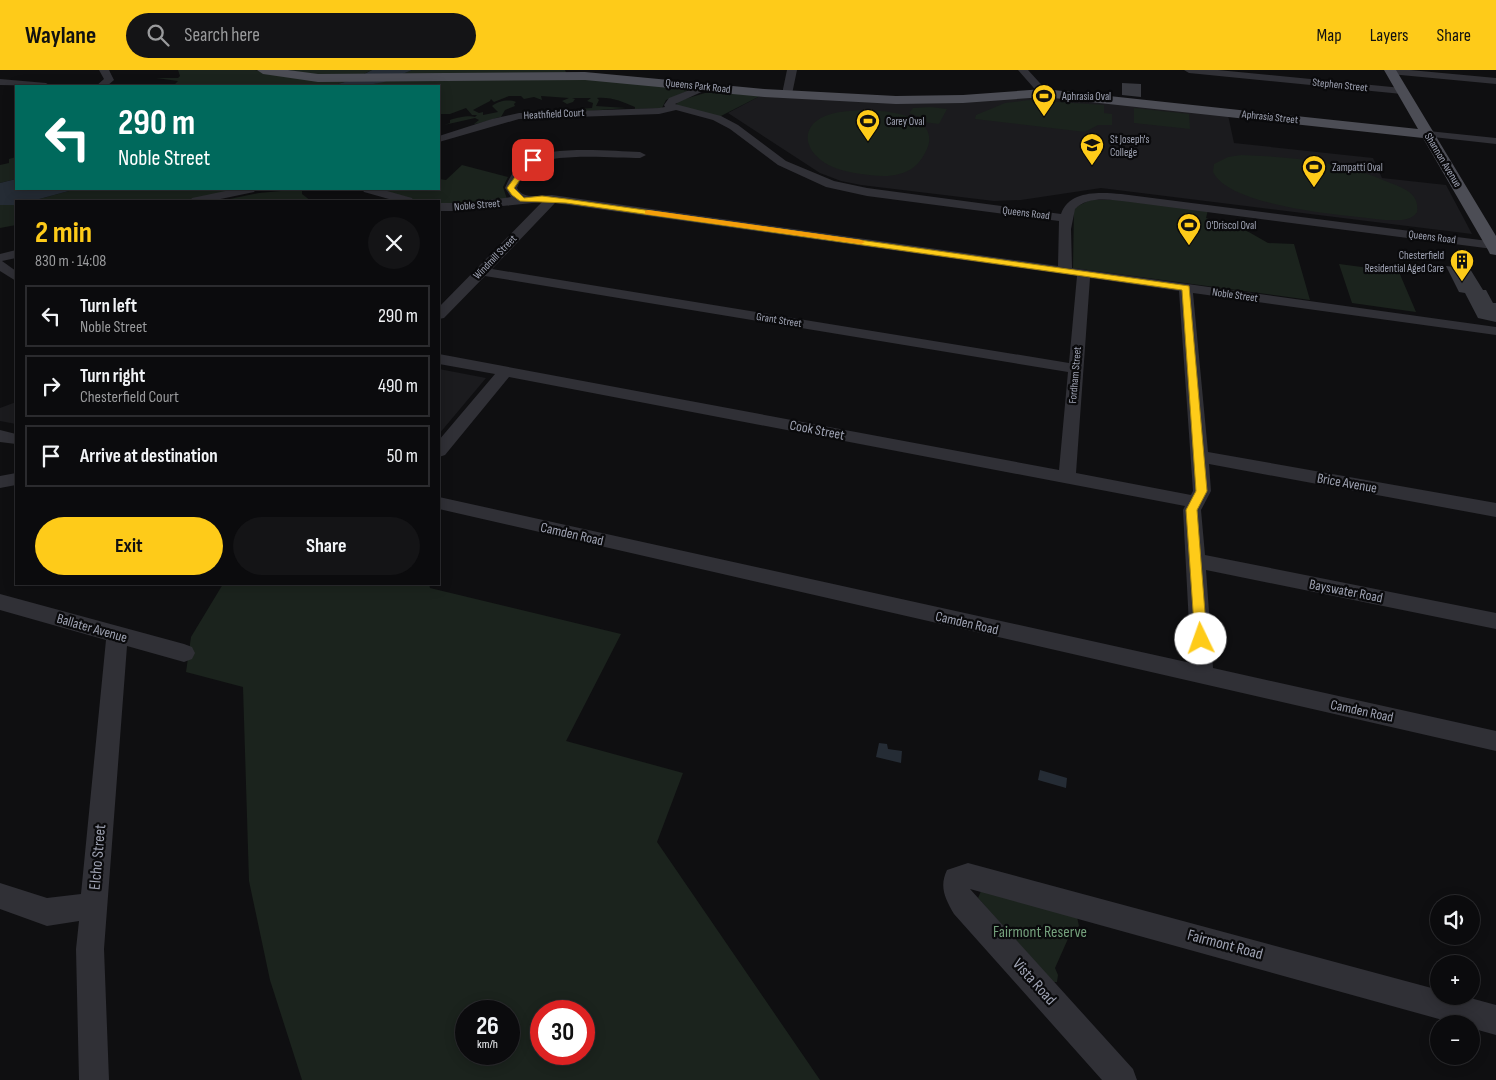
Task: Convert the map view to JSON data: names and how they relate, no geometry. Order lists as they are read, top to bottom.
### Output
{
  "streets": {
    "main road": ["Queens Park Road", "Aphrasia Street", "Shannon Avenue"],
    "street": [
      "Stephen Street",
      "Heathfield Court",
      "Noble Street",
      "Queens Road",
      "Windmill Street",
      "Grant Street",
      "Fordham Street",
      "Cook Street",
      "Brice Avenue",
      "Camden Road",
      "Bayswater Road",
      "Ballater Avenue",
      "Elcho Street",
      "Fairmont Road",
      "Vista Road"
    ]
  },
  "crossings": [
    ["Stephen Street", "Shannon Avenue"],
    ["Queens Park Road", "Aphrasia Street"],
    ["Heathfield Court", "Queens Road"],
    ["Aphrasia Street", "Shannon Avenue"],
    ["Shannon Avenue", "Queens Road"],
    ["Noble Street", "Windmill Street"],
    ["Noble Street", "Fordham Street"],
    ["Windmill Street", "Grant Street"],
    ["Grant Street", "Fordham Street"],
    ["Fordham Street", "Cook Street"],
    ["Ballater Avenue", "Elcho Street"],
    ["Fairmont Road", "Vista Road"]
  ],
  "parks": ["Fairmont Reserve"],
  "places": {
    "sports": [
      "Aphrasia Oval",
      "Carey Oval",
      "Zampatti Oval",
      "O'Driscol Oval"
    ],
    "school or university": ["St Joseph's College"],
    "building": ["Chesterfield Residential Aged Care"]
  },
  "page": {
    "header": "Waylane",
    "search": "Search here",
    "nav": ["Map", "Layers", "Share"],
    "turn": ["290 m", "Noble Street"],
    "heading": ["2 min", "830 m · 14:08"],
    "list": [
      {
        "name": "Turn left",
        "note": "Noble Street",
        "value": "290 m"
      },
      {
        "name": "Turn right",
        "note": "Chesterfield Court",
        "value": "490 m"
      },
      {
        "name": "Arrive at destination",
        "value": "50 m"
      }
    ],
    "buttons": ["Exit", "Share"],
    "map_buttons": ["+", "−"],
    "speed": "26 km/h",
    "limit": "30"
  }
}
